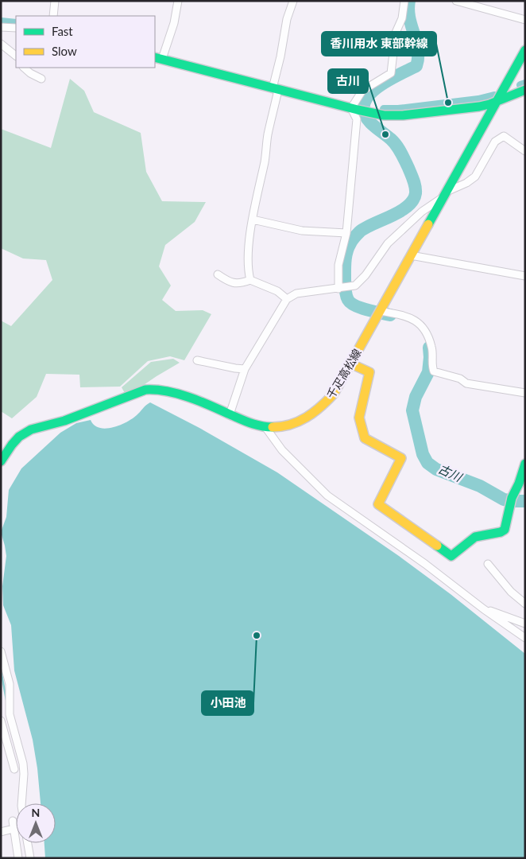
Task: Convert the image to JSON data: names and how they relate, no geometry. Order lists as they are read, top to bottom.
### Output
{
  "streets": {
    "street": ["千疋高松線"]
  },
  "water": ["古川"],
  "places": ["香川用水 東部幹線", "古川", "小田池"],
  "legend": ["Fast", "Slow"],
  "north": "top"
}
